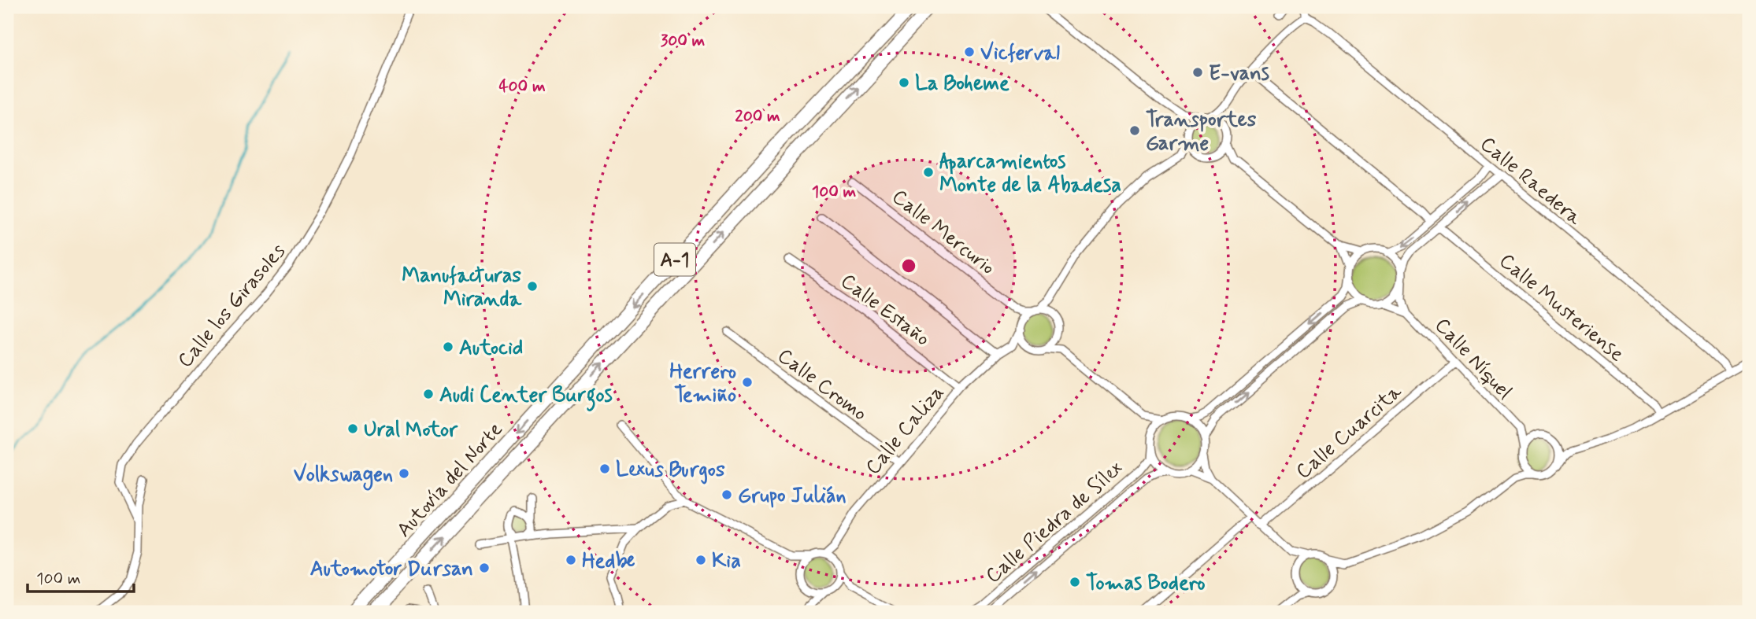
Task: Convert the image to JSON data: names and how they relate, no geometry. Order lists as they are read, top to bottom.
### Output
{
  "streets": {
    "highway": ["A-1", "Autovía del Norte"],
    "street": [
      "Calle Raedera",
      "Calle Mercurio",
      "Calle los Girasoles",
      "Calle Musteriense",
      "Calle Estaño",
      "Calle Níquel",
      "Calle Cromo",
      "Calle Caliza",
      "Calle Cuarcita",
      "Calle Piedra de Sílex"
    ]
  },
  "crossings": [
    ["Calle Estaño", "Calle Caliza"],
    ["Calle Níquel", "Calle Cuarcita"],
    ["Calle Cromo", "Calle Caliza"]
  ],
  "places": [
    "Vicferval",
    "E-vans",
    "La Boheme",
    "Transportes Garme",
    "Aparcamientos Monte de la Abadesa",
    "Manufacturas Miranda",
    "Autocid",
    "Herrero Temiño",
    "Audi Center Burgos",
    "Ural Motor",
    "Lexus Burgos",
    "Volkswagen",
    "Grupo Julián",
    "Hedbe",
    "Kia",
    "Automotor Dursan",
    "Tomas Bodero"
  ],
  "scale_bar": "100 m",
  "rings": [
    "300 m",
    "400 m",
    "200 m",
    "100 m"
  ]
}
